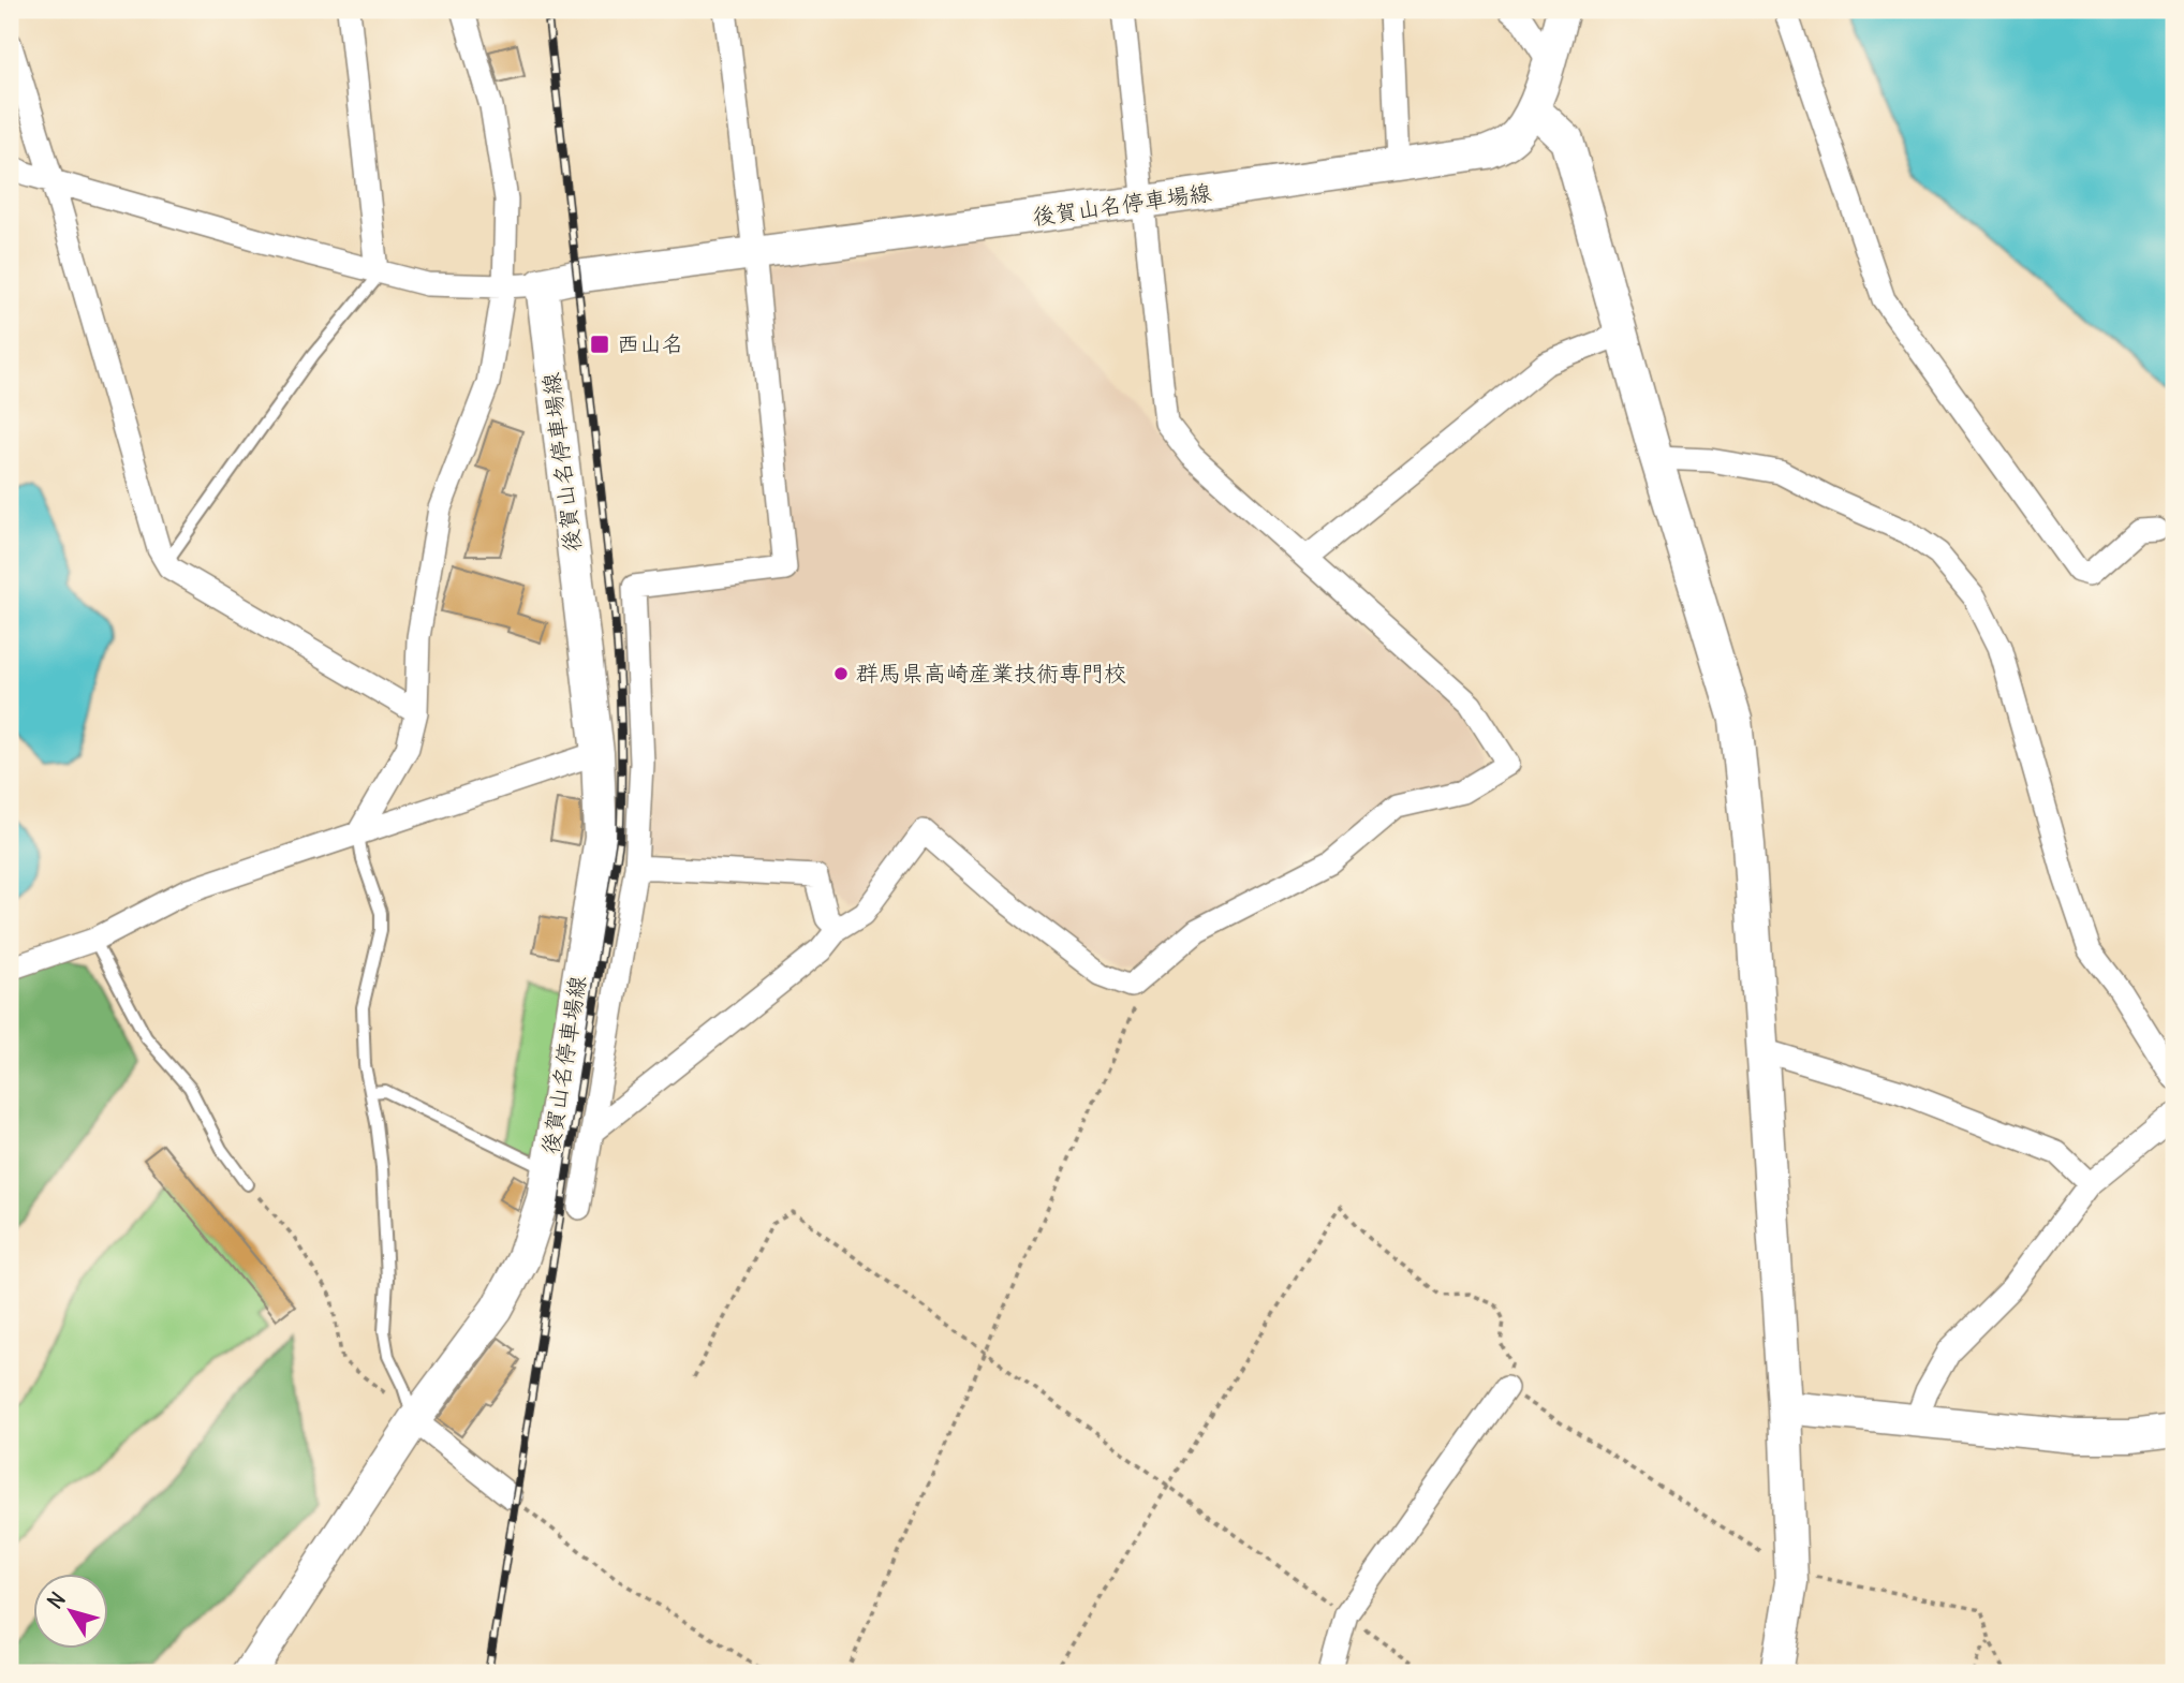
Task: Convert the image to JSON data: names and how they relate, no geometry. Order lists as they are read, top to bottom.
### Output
{
  "streets": {
    "main road": ["後賀山名停車場線"]
  },
  "places": {
    "transit": ["西山名"],
    "other": ["群馬県高崎産業技術専門校"]
  },
  "north": "top left"
}
